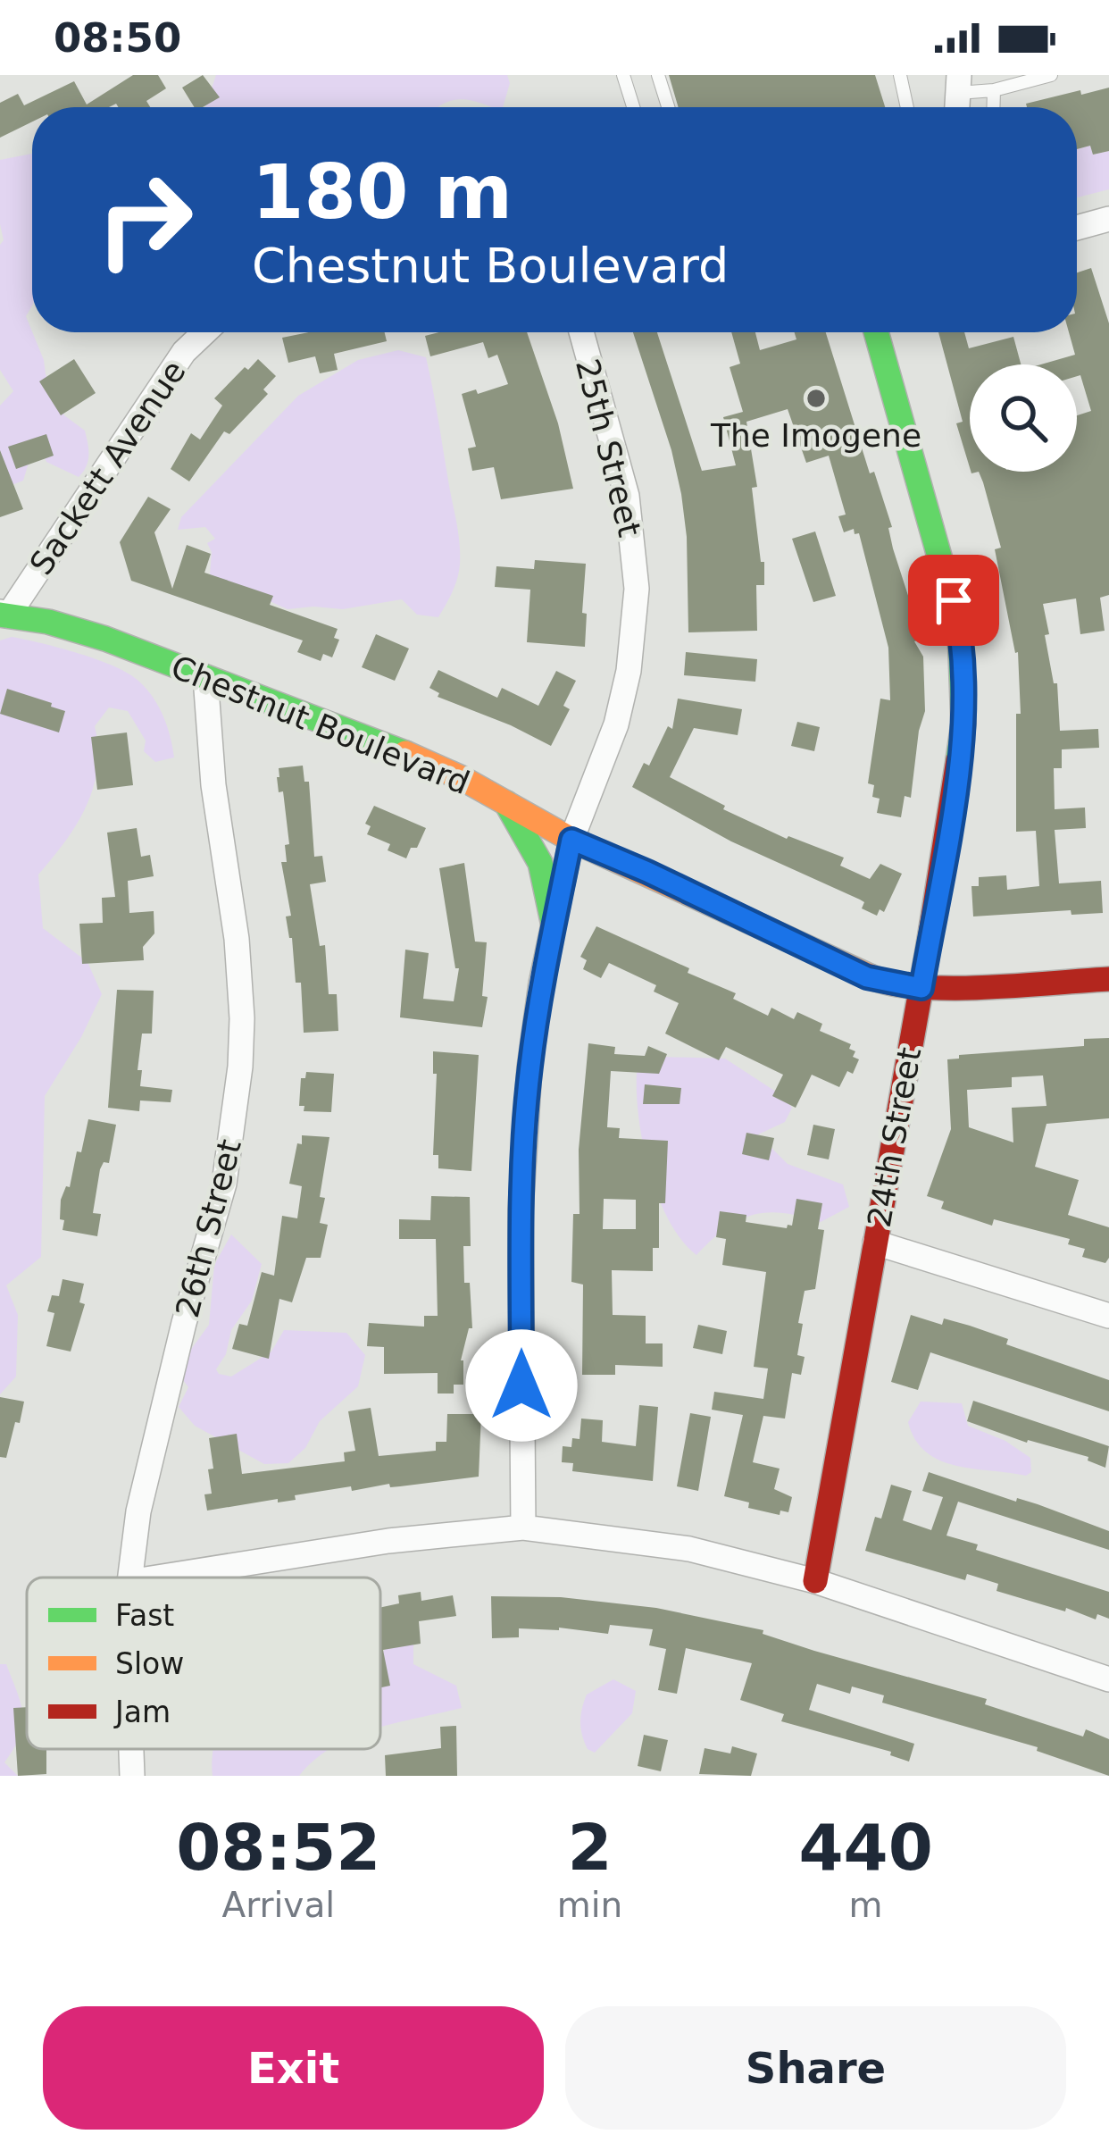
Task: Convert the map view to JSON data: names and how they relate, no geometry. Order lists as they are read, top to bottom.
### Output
{
  "streets": {
    "street": [
      "25th Street",
      "Sackett Avenue",
      "Chestnut Boulevard",
      "24th Street",
      "26th Street"
    ]
  },
  "crossings": [
    ["25th Street", "Chestnut Boulevard"],
    ["Sackett Avenue", "Chestnut Boulevard"],
    ["Chestnut Boulevard", "24th Street"],
    ["Chestnut Boulevard", "26th Street"]
  ],
  "places": ["The Imogene"],
  "legend": ["Fast", "Slow", "Jam"],
  "page": {
    "status": "08:50",
    "turn": ["180 m", "Chestnut Boulevard"],
    "eta": [
      "08:52",
      "Arrival",
      "2",
      "min",
      "440",
      "m"
    ],
    "buttons": ["Exit", "Share"]
  }
}
